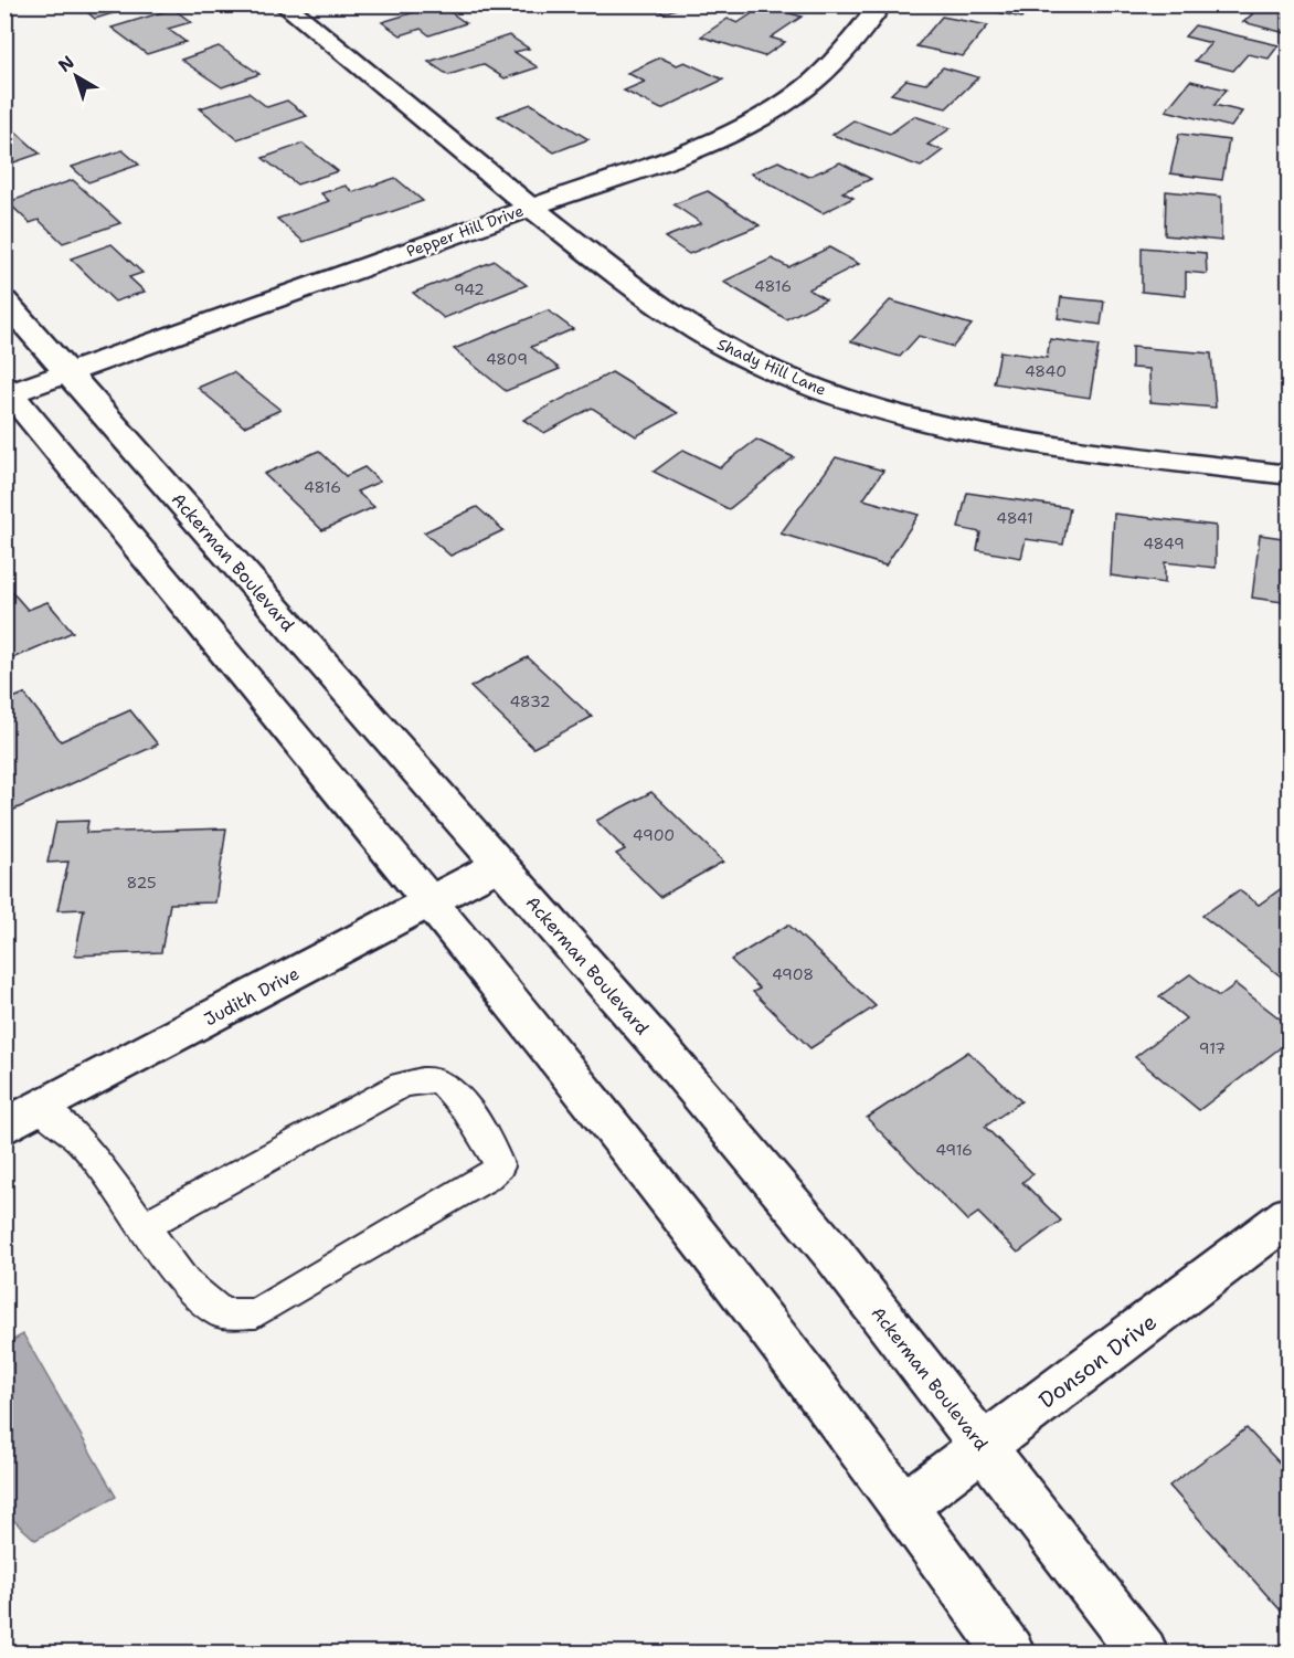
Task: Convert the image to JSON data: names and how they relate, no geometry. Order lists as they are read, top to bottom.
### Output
{
  "streets": {
    "street": [
      "Pepper Hill Drive",
      "Shady Hill Lane",
      "Ackerman Boulevard",
      "Judith Drive",
      "Donson Drive"
    ]
  },
  "crossings": [
    ["Pepper Hill Drive", "Shady Hill Lane"],
    ["Pepper Hill Drive", "Ackerman Boulevard"],
    ["Ackerman Boulevard", "Judith Drive"],
    ["Ackerman Boulevard", "Donson Drive"]
  ],
  "house_numbers": [
    "4816",
    "942",
    "4809",
    "4840",
    "4816",
    "4841",
    "4849",
    "4832",
    "4900",
    "825",
    "4908",
    "917",
    "4916"
  ],
  "north": "top left"
}
